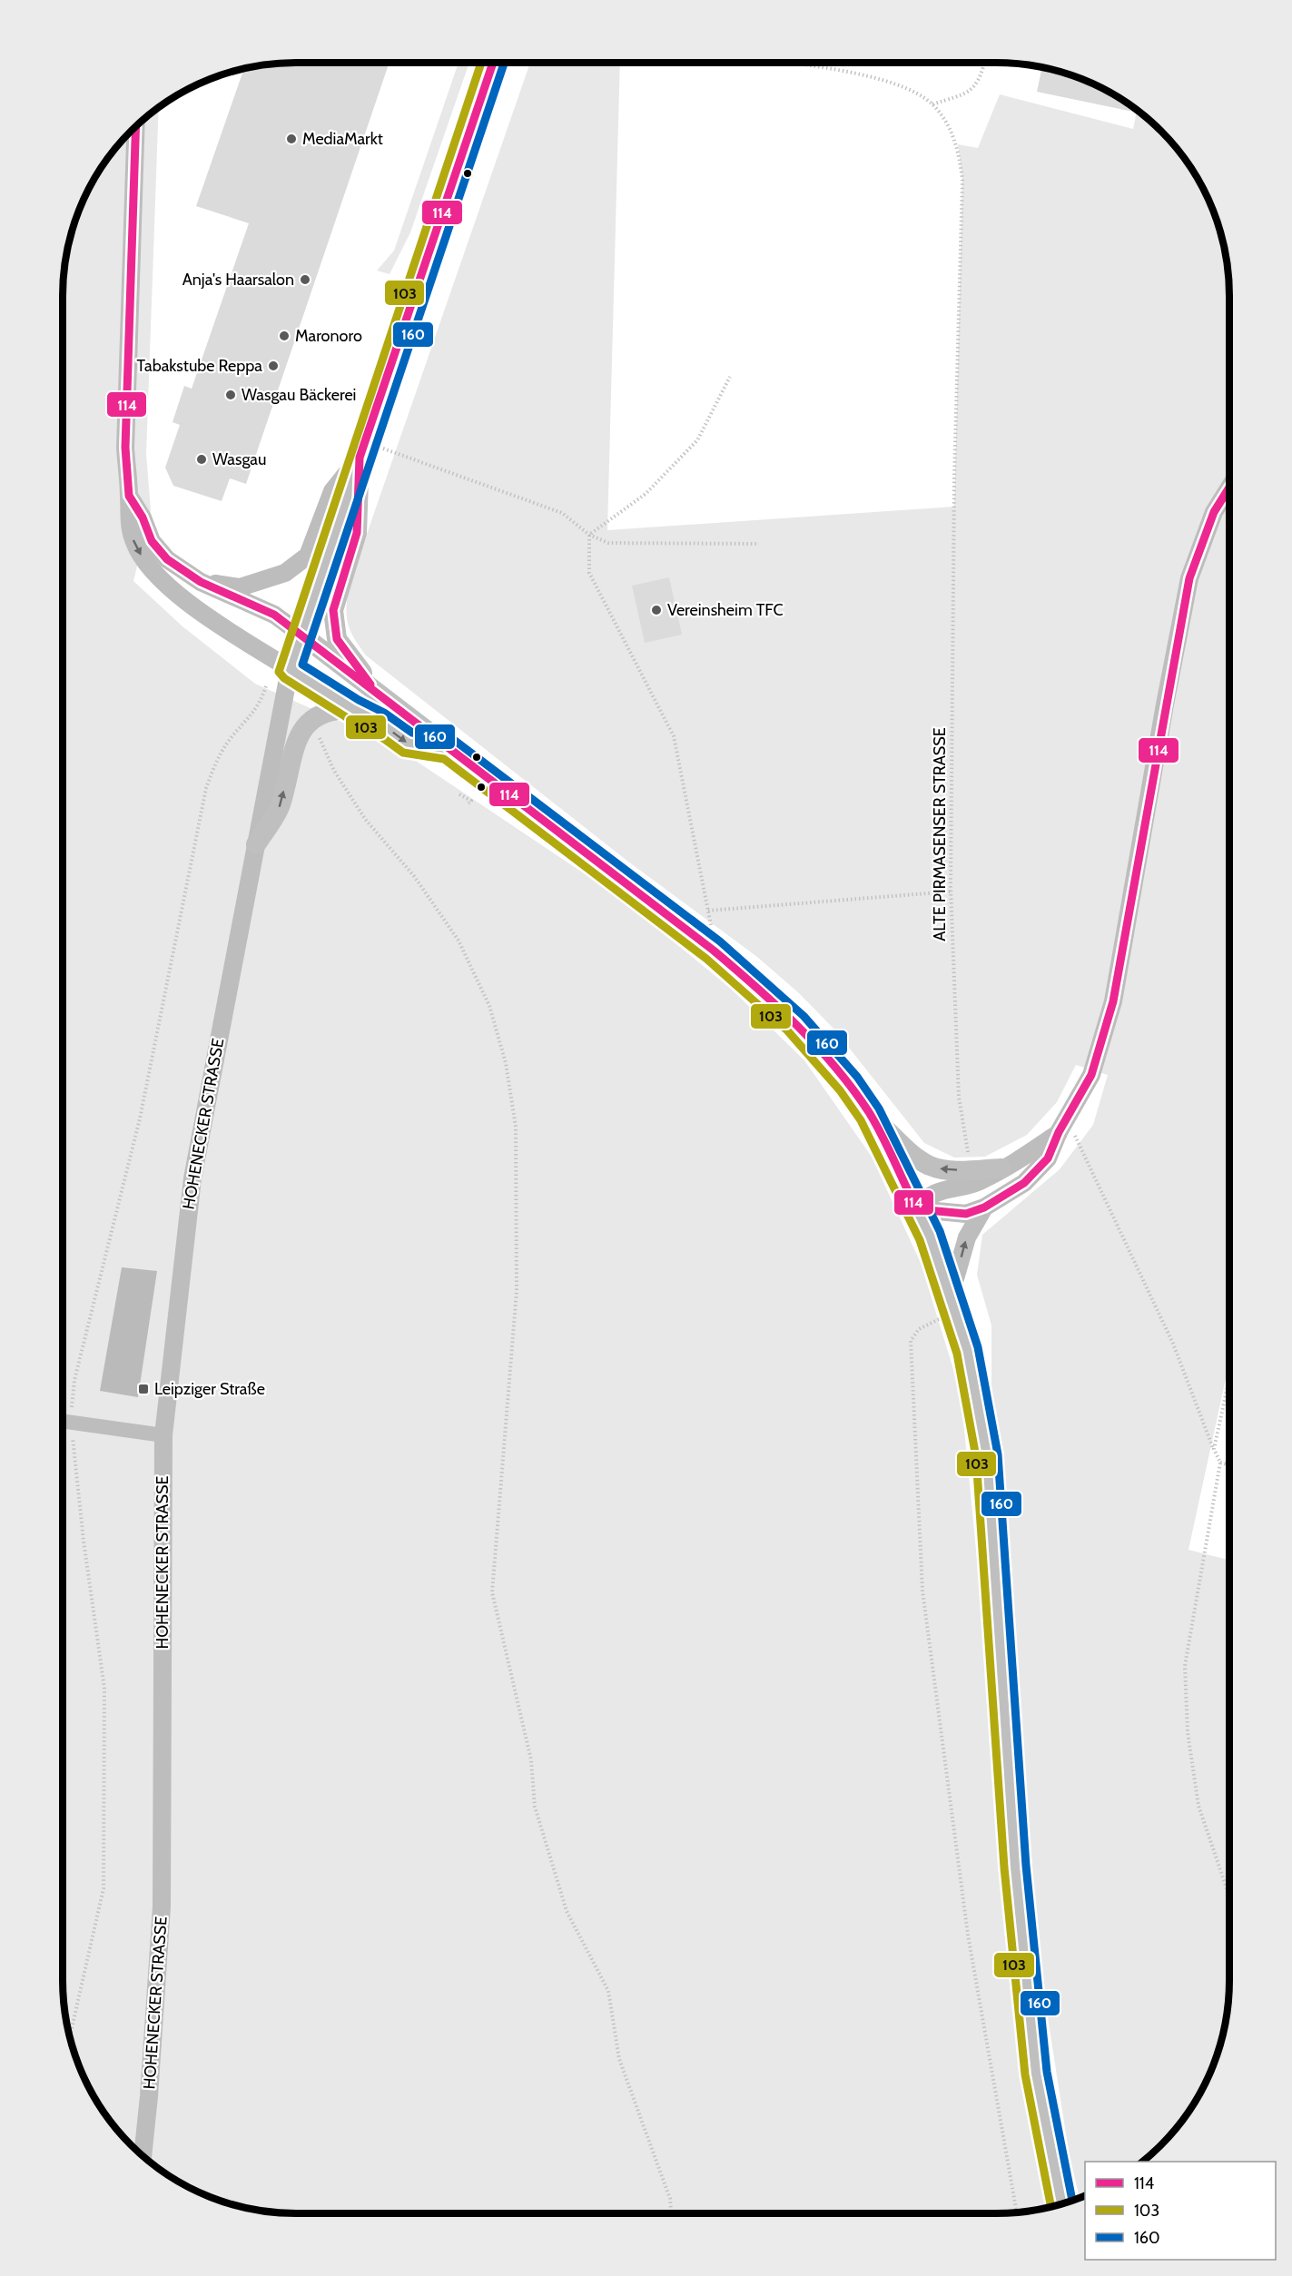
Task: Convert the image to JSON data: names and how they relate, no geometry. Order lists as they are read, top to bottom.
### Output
{
  "streets": {
    "main road": ["HOHENECKER STRASSE"],
    "path": ["ALTE PIRMASENSER STRASSE"]
  },
  "places": {
    "other": [
      "MediaMarkt",
      "Anja's Haarsalon",
      "Maronoro",
      "Tabakstube Reppa",
      "Wasgau Bäckerei",
      "Wasgau",
      "Vereinsheim TFC"
    ],
    "transit": ["Leipziger Straße"]
  },
  "lines": ["transit line 114", "transit line 103", "transit line 160"],
  "legend": ["114", "103", "160"]
}
